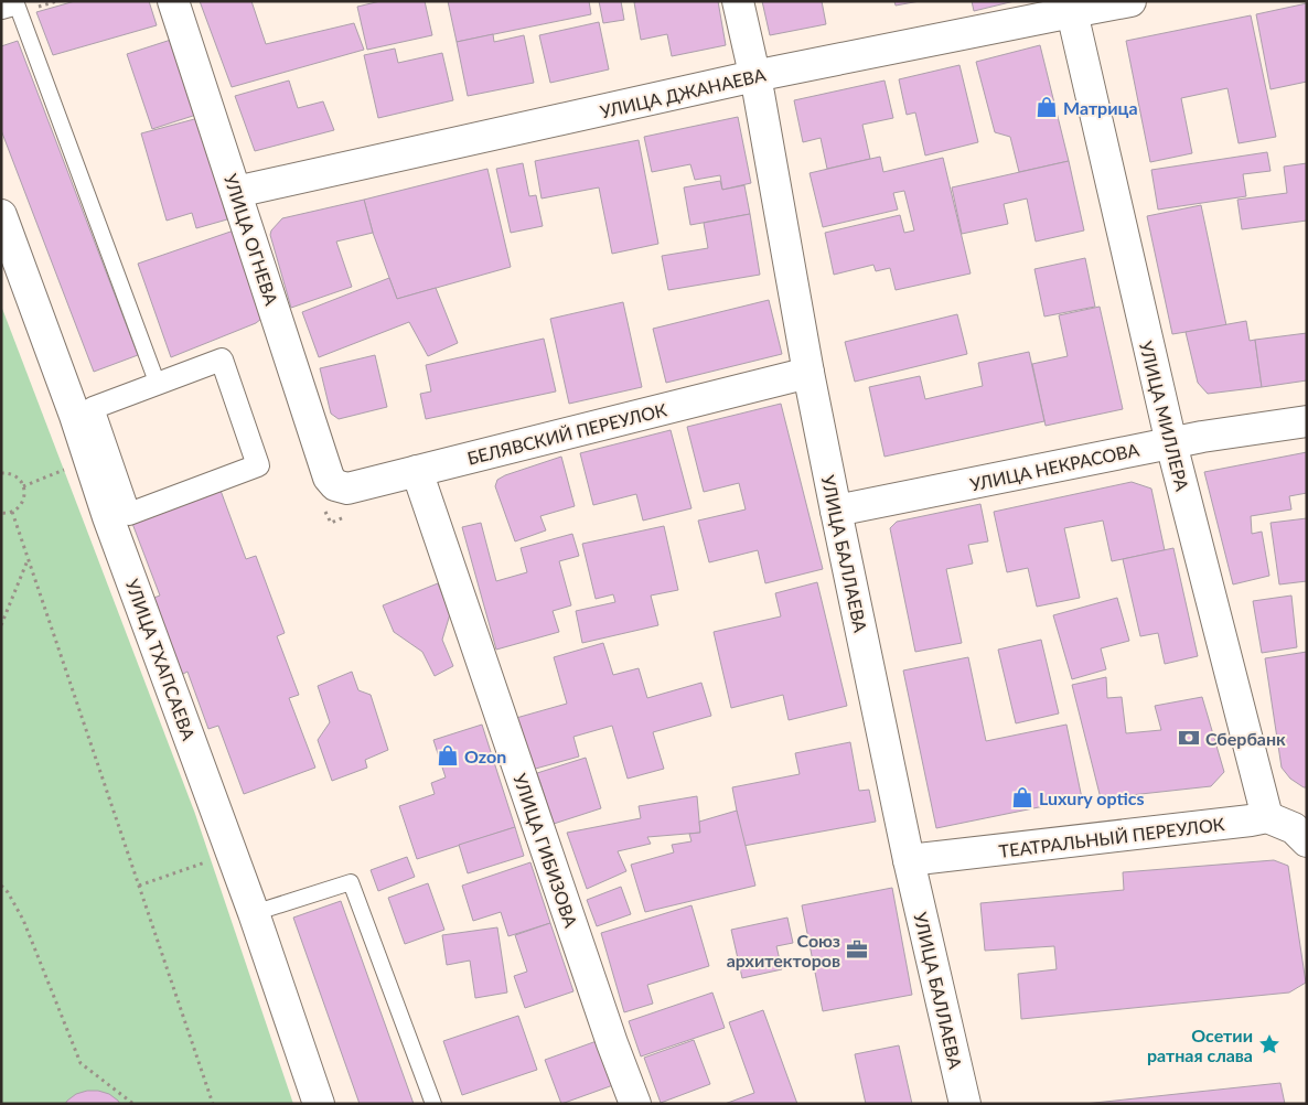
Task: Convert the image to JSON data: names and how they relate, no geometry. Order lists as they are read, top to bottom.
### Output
{
  "streets": {
    "street": [
      "УЛИЦА ДЖАНАЕВА",
      "УЛИЦА ОГНЕВА",
      "УЛИЦА МИЛЛЕРА",
      "БЕЛЯВСКИЙ ПЕРЕУЛОК",
      "УЛИЦА НЕКРАСОВА",
      "УЛИЦА БАЛЛАЕВА",
      "УЛИЦА ТХАПСАЕВА",
      "ТЕАТРАЛЬНЫЙ ПЕРЕУЛОК",
      "УЛИЦА ГИБИЗОВА"
    ]
  },
  "crossings": [
    ["УЛИЦА ДЖАНАЕВА", "УЛИЦА ОГНЕВА"],
    ["УЛИЦА ДЖАНАЕВА", "УЛИЦА МИЛЛЕРА"],
    ["УЛИЦА ДЖАНАЕВА", "УЛИЦА БАЛЛАЕВА"],
    ["УЛИЦА ОГНЕВА", "БЕЛЯВСКИЙ ПЕРЕУЛОК"],
    ["УЛИЦА МИЛЛЕРА", "УЛИЦА НЕКРАСОВА"],
    ["УЛИЦА МИЛЛЕРА", "ТЕАТРАЛЬНЫЙ ПЕРЕУЛОК"],
    ["БЕЛЯВСКИЙ ПЕРЕУЛОК", "УЛИЦА БАЛЛАЕВА"],
    ["БЕЛЯВСКИЙ ПЕРЕУЛОК", "УЛИЦА ГИБИЗОВА"],
    ["УЛИЦА НЕКРАСОВА", "УЛИЦА БАЛЛАЕВА"],
    ["УЛИЦА БАЛЛАЕВА", "ТЕАТРАЛЬНЫЙ ПЕРЕУЛОК"]
  ],
  "places": {
    "shop": ["Матрица", "Ozon", "Luxury optics"],
    "bank": ["Сбербанк"],
    "office": ["Союз архитекторов"],
    "place": ["Осетии ратная слава"]
  }
}
